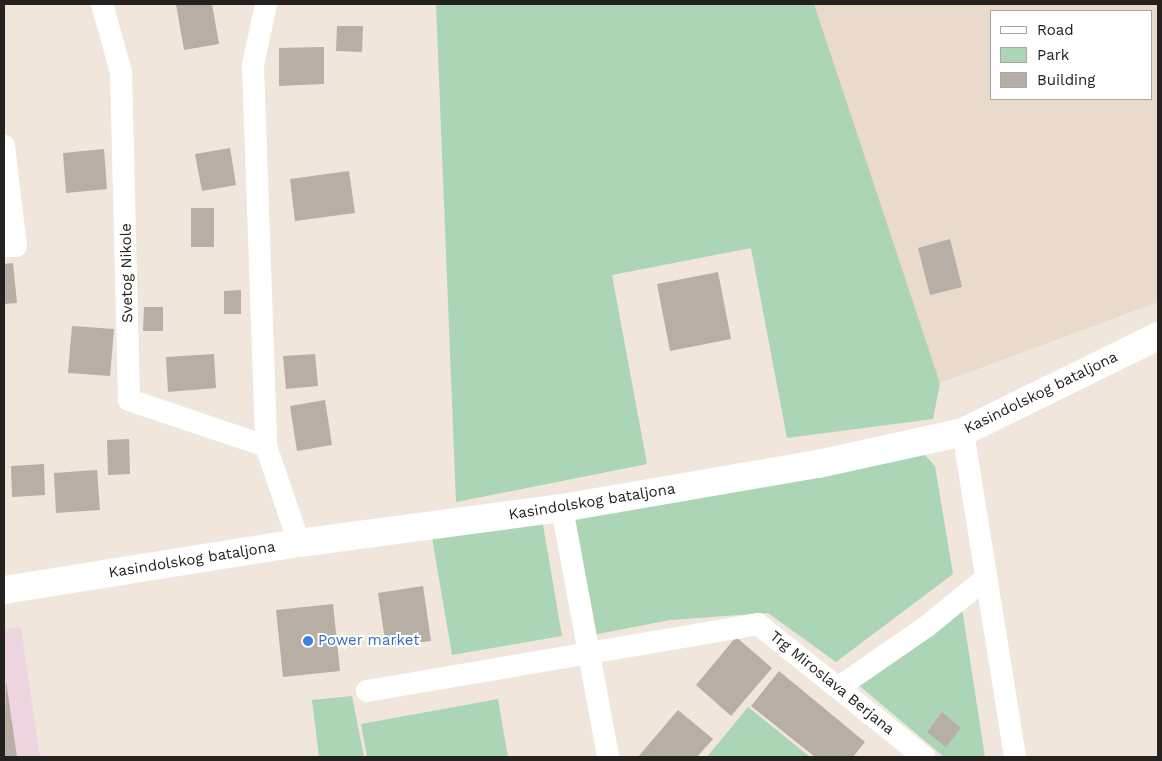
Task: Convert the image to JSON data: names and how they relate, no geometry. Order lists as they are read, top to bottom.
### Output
{
  "streets": {
    "street": ["Svetog Nikole", "Kasindolskog bataljona", "Trg Miroslava Berjana"]
  },
  "places": ["Power market"],
  "legend": ["Road", "Park", "Building"]
}
